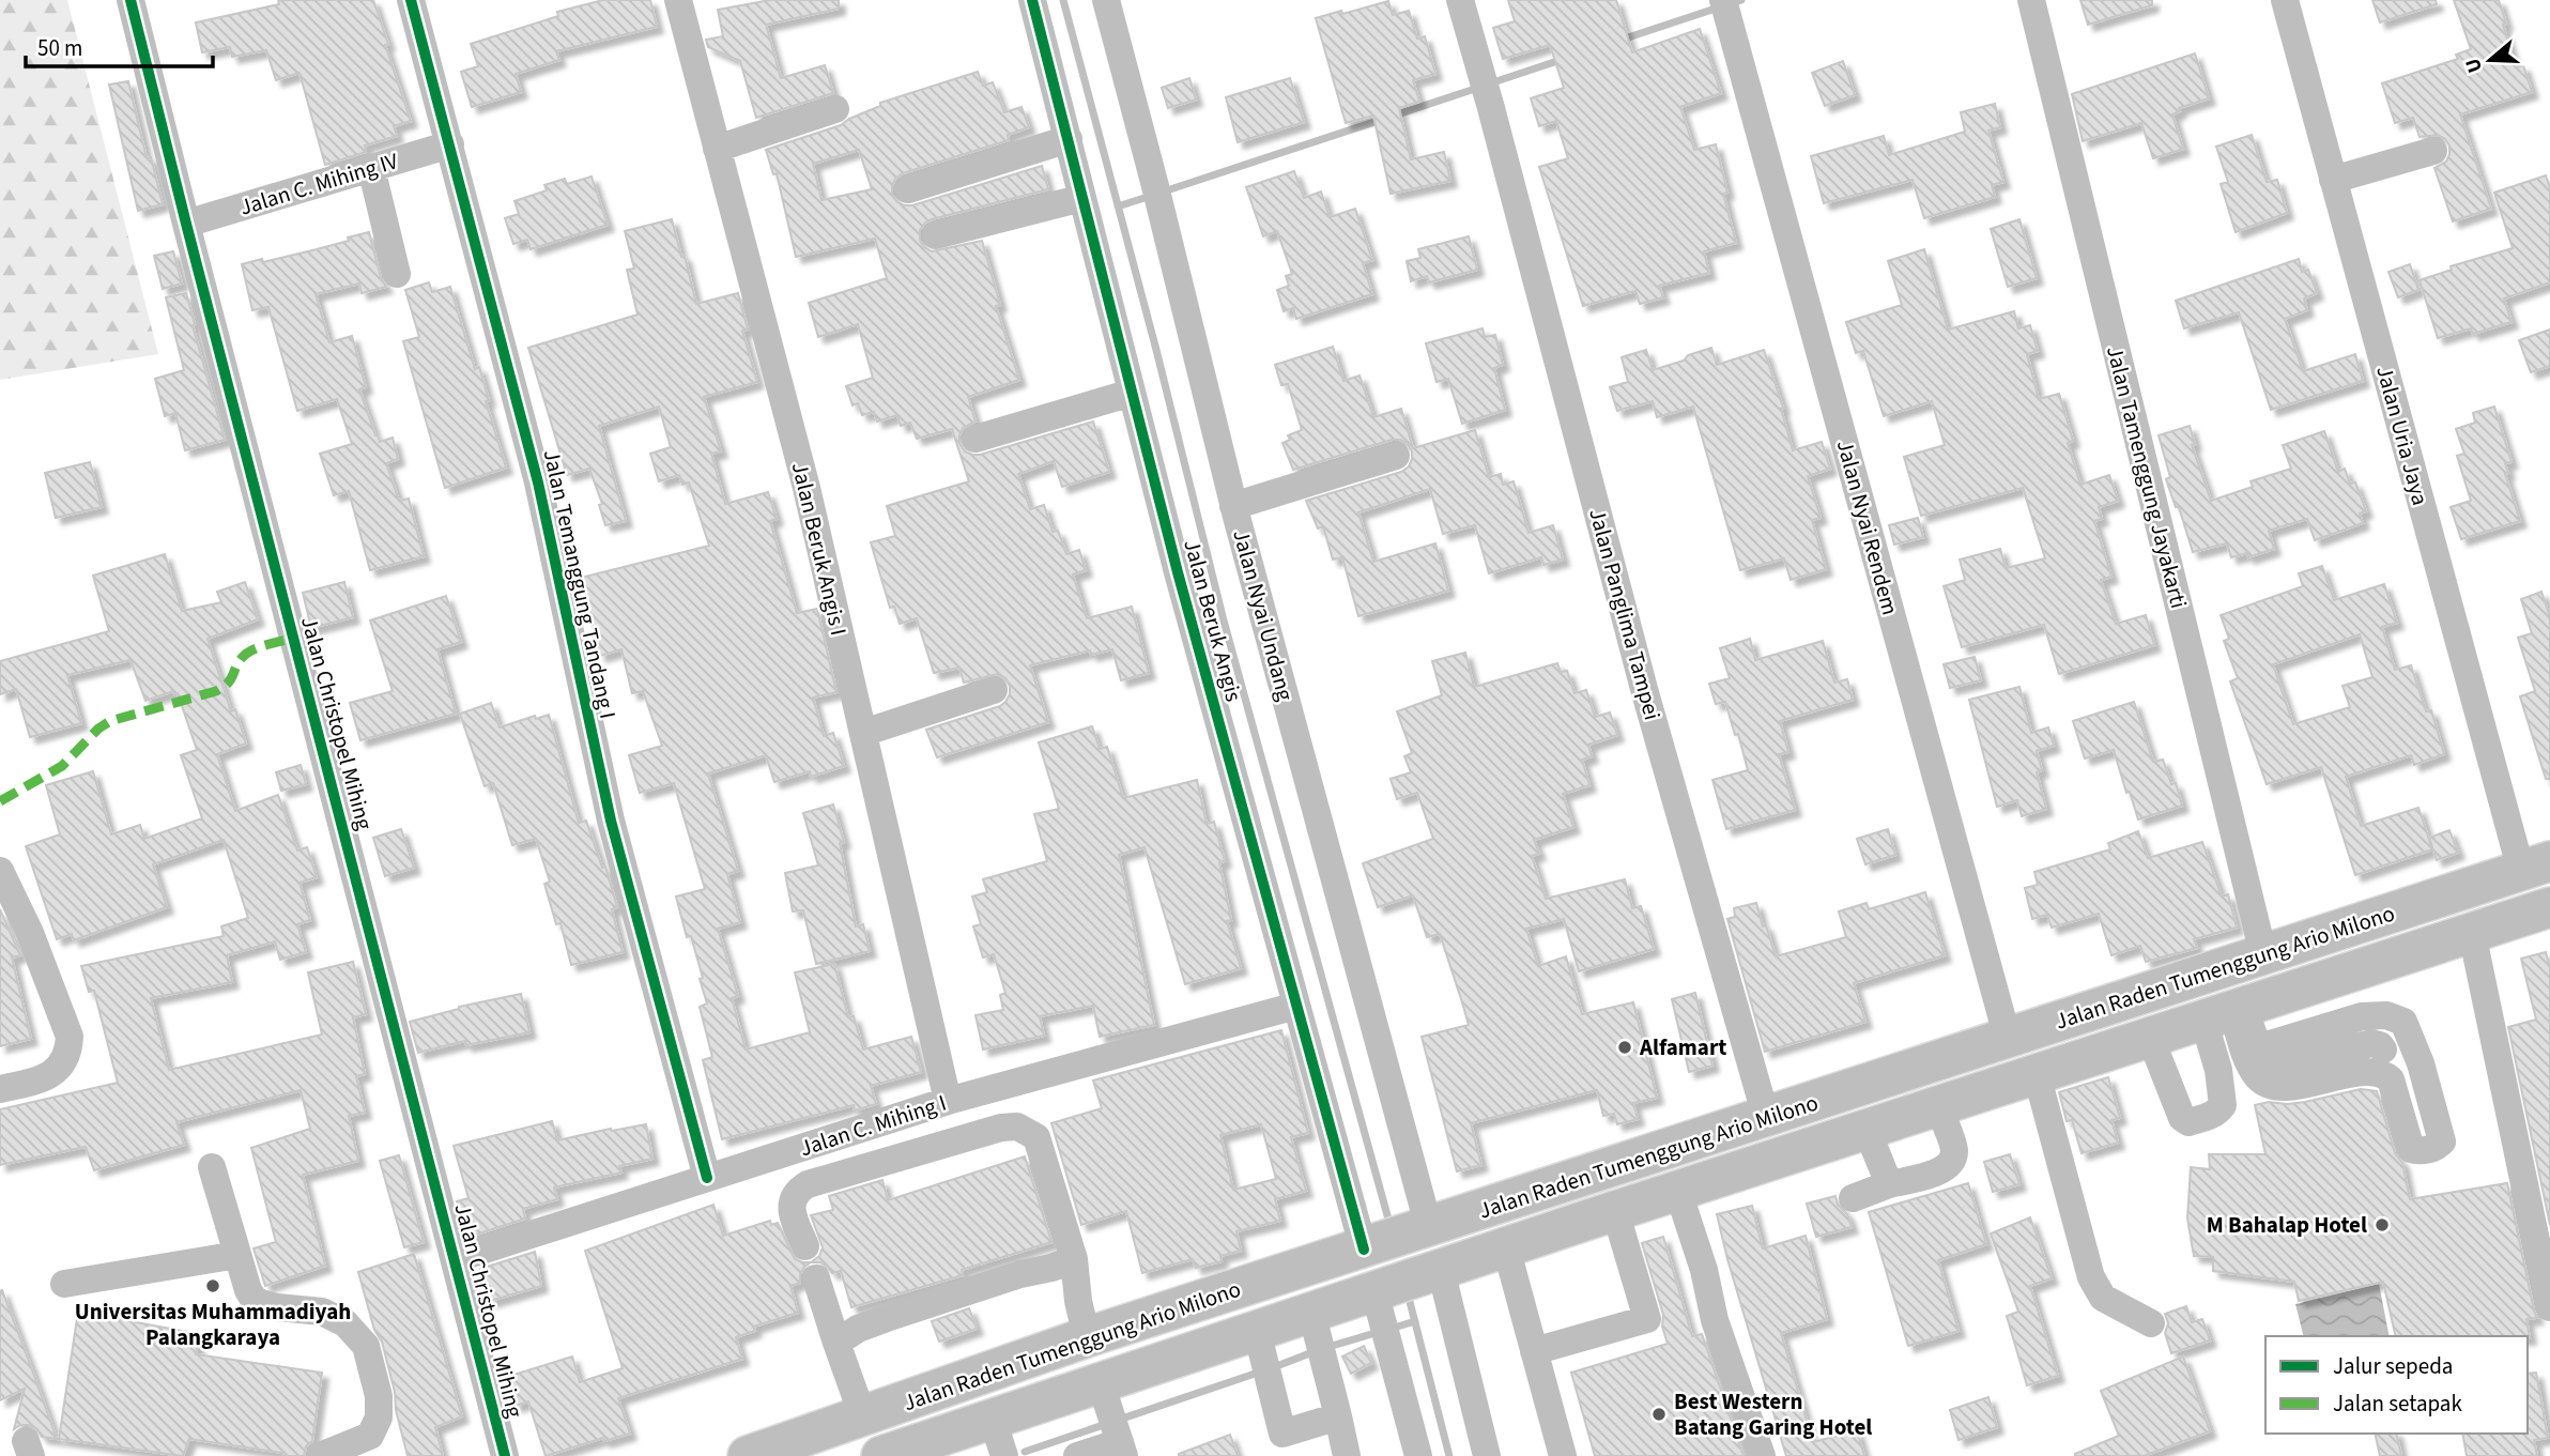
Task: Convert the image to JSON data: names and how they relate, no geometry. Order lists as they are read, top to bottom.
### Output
{
  "streets": {
    "highway": ["Jalan Raden Tumenggung Ario Milono"],
    "street": [
      "Jalan C. Mihing IV",
      "Jalan Uria Jaya",
      "Jalan Tamenggung Jayakarti",
      "Jalan Nyai Rendem",
      "Jalan Beruk Angis I",
      "Jalan Temanggung Tandang I",
      "Jalan Panglima Tampei",
      "Jalan Nyai Undang",
      "Jalan Beruk Angis",
      "Jalan Christopel Mihing",
      "Jalan C. Mihing I"
    ]
  },
  "crossings": [
    ["Jalan C. Mihing IV", "Jalan Temanggung Tandang I"],
    ["Jalan C. Mihing IV", "Jalan Christopel Mihing"],
    ["Jalan Uria Jaya", "Jalan Raden Tumenggung Ario Milono"],
    ["Jalan Tamenggung Jayakarti", "Jalan Raden Tumenggung Ario Milono"],
    ["Jalan Nyai Rendem", "Jalan Raden Tumenggung Ario Milono"],
    ["Jalan Beruk Angis I", "Jalan C. Mihing I"],
    ["Jalan Temanggung Tandang I", "Jalan C. Mihing I"],
    ["Jalan Panglima Tampei", "Jalan Raden Tumenggung Ario Milono"],
    ["Jalan Nyai Undang", "Jalan Beruk Angis"],
    ["Jalan Nyai Undang", "Jalan Raden Tumenggung Ario Milono"],
    ["Jalan Beruk Angis", "Jalan Raden Tumenggung Ario Milono"],
    ["Jalan Beruk Angis", "Jalan C. Mihing I"],
    ["Jalan Christopel Mihing", "Jalan C. Mihing I"]
  ],
  "places": [
    "Alfamart",
    "M Bahalap Hotel",
    "Universitas Muhammadiyah Palangkaraya",
    "Best Western Batang Garing Hotel"
  ],
  "legend": ["Jalur sepeda", "Jalan setapak"],
  "scale_bar": "50 m",
  "north": "left"
}
